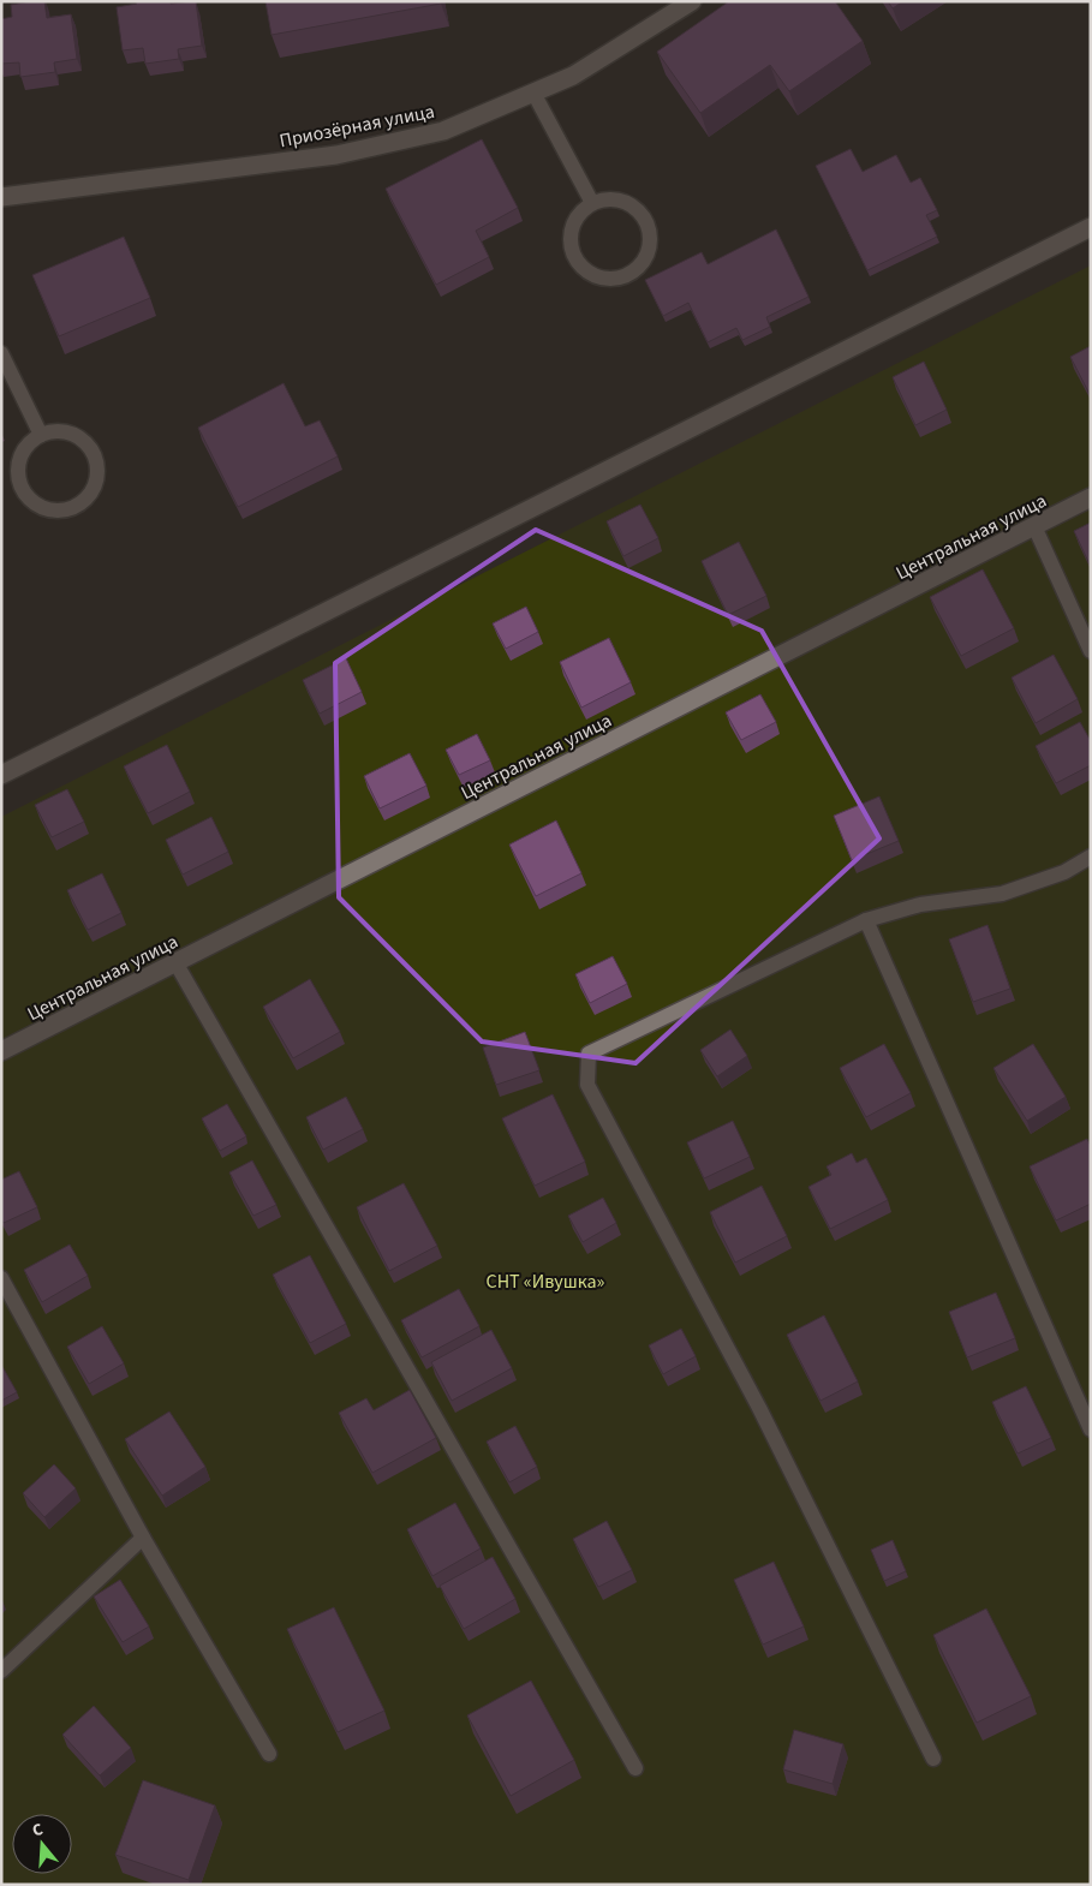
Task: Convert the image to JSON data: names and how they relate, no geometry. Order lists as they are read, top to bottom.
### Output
{
  "streets": {
    "street": ["Приозёрная улица", "Центральная улица"]
  },
  "parks": ["СНТ «Ивушка»"],
  "north": "top"
}
